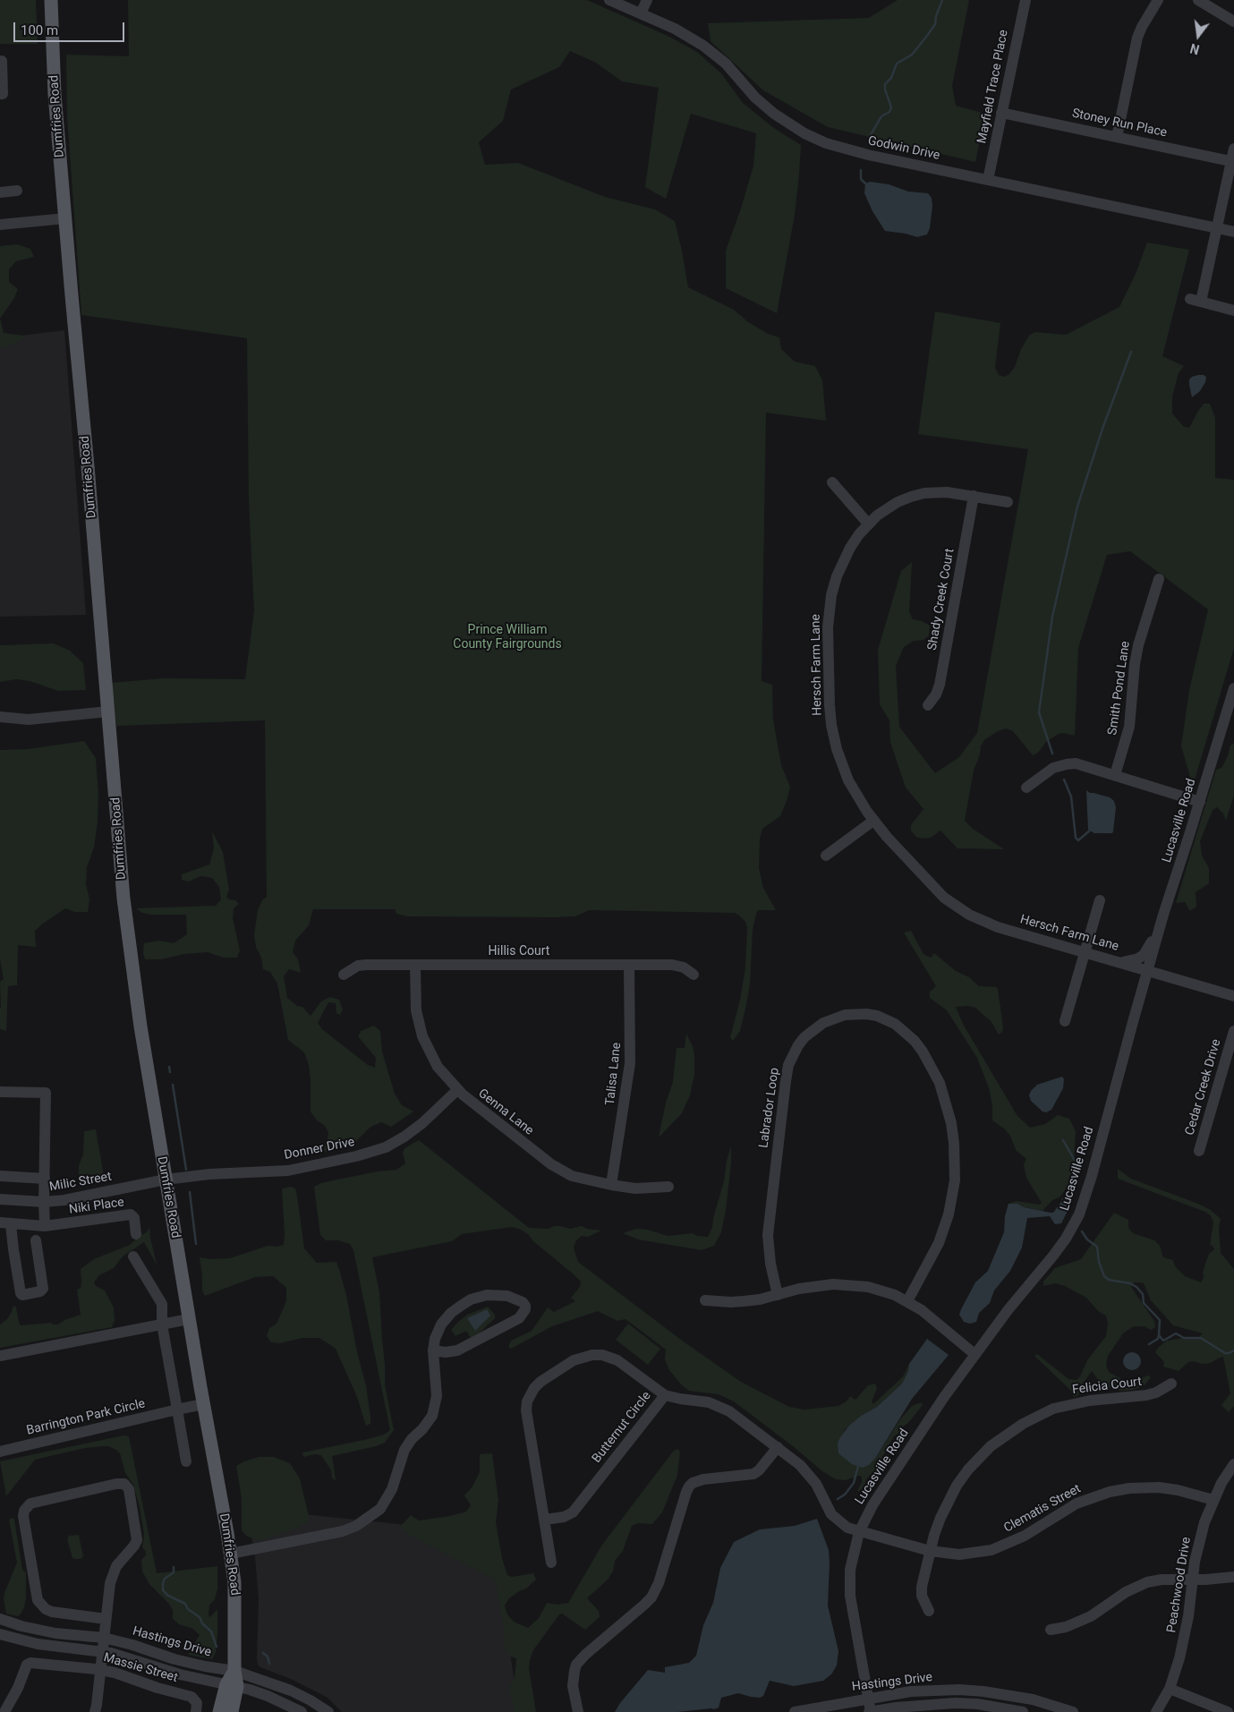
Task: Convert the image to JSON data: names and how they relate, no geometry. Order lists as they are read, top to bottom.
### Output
{
  "streets": {
    "main road": ["Dumfries Road"],
    "street": [
      "Mayfield Trace Place",
      "Stoney Run Place",
      "Godwin Drive",
      "Shady Creek Court",
      "Hersch Farm Lane",
      "Smith Pond Lane",
      "Lucasville Road",
      "Hillis Court",
      "Talisa Lane",
      "Cedar Creek Drive",
      "Labrador Loop",
      "Genna Lane",
      "Donner Drive",
      "Milic Street",
      "Niki Place",
      "Felicia Court",
      "Barrington Park Circle",
      "Butternut Circle",
      "Clematis Street",
      "Peachwood Drive",
      "Hastings Drive",
      "Massie Street"
    ]
  },
  "crossings": [
    ["Mayfield Trace Place", "Stoney Run Place"],
    ["Mayfield Trace Place", "Godwin Drive"],
    ["Dumfries Road", "Donner Drive"],
    ["Dumfries Road", "Milic Street"],
    ["Dumfries Road", "Barrington Park Circle"],
    ["Dumfries Road", "Hastings Drive"],
    ["Shady Creek Court", "Hersch Farm Lane"],
    ["Hersch Farm Lane", "Lucasville Road"],
    ["Lucasville Road", "Clematis Street"],
    ["Lucasville Road", "Hastings Drive"],
    ["Hillis Court", "Talisa Lane"],
    ["Hillis Court", "Genna Lane"],
    ["Talisa Lane", "Genna Lane"],
    ["Genna Lane", "Donner Drive"],
    ["Donner Drive", "Milic Street"],
    ["Felicia Court", "Clematis Street"],
    ["Butternut Circle", "Clematis Street"],
    ["Clematis Street", "Peachwood Drive"]
  ],
  "parks": ["Prince William County Fairgrounds"],
  "scale_bar": "100 m",
  "north": "bottom"
}
